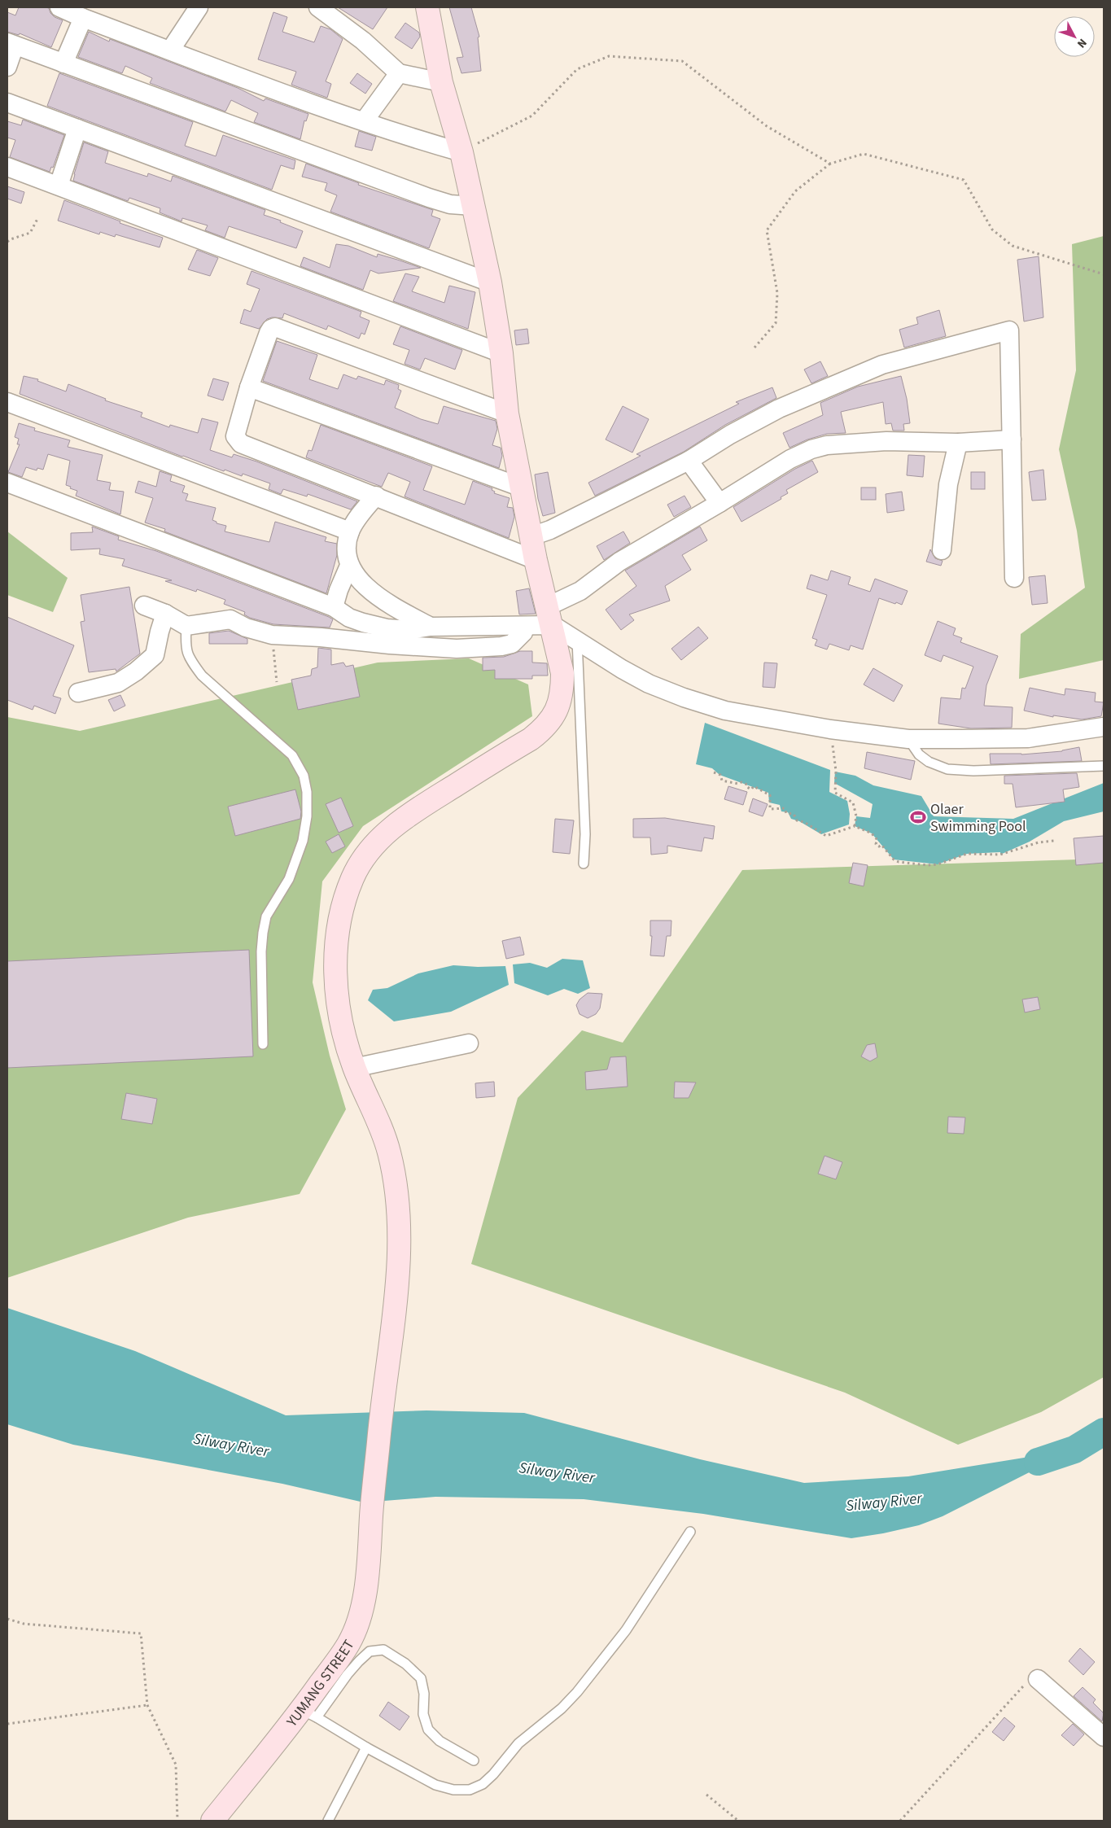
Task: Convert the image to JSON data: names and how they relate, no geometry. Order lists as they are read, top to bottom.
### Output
{
  "streets": {
    "main road": ["YUMANG STREET"]
  },
  "water": ["Silway River"],
  "places": {
    "sports": ["Olaer Swimming Pool"]
  },
  "north": "bottom right"
}
